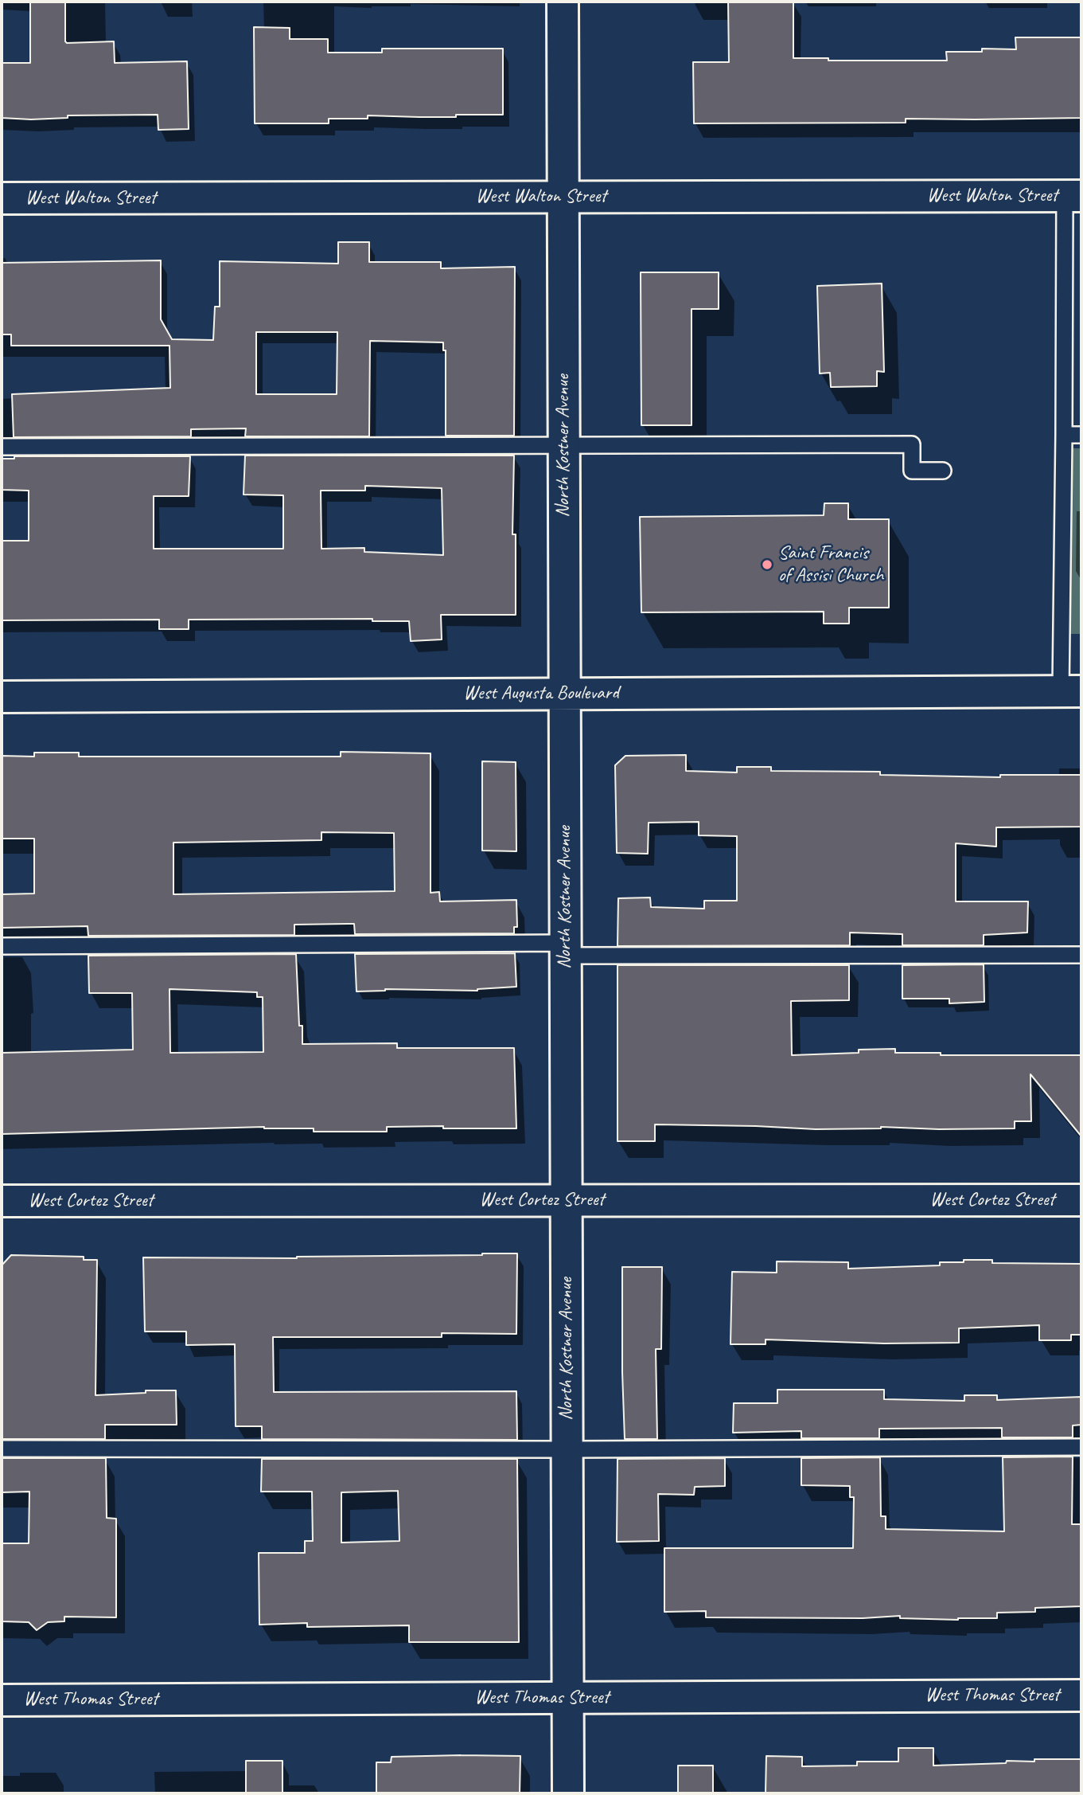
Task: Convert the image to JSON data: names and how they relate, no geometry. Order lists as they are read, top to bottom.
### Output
{
  "streets": {
    "street": [
      "West Walton Street",
      "North Kostner Avenue",
      "West Augusta Boulevard",
      "West Cortez Street",
      "West Thomas Street"
    ]
  },
  "crossings": [
    ["West Walton Street", "North Kostner Avenue"],
    ["North Kostner Avenue", "West Augusta Boulevard"],
    ["North Kostner Avenue", "West Cortez Street"],
    ["North Kostner Avenue", "West Thomas Street"]
  ],
  "places": ["Saint Francis of Assisi Church"]
}
